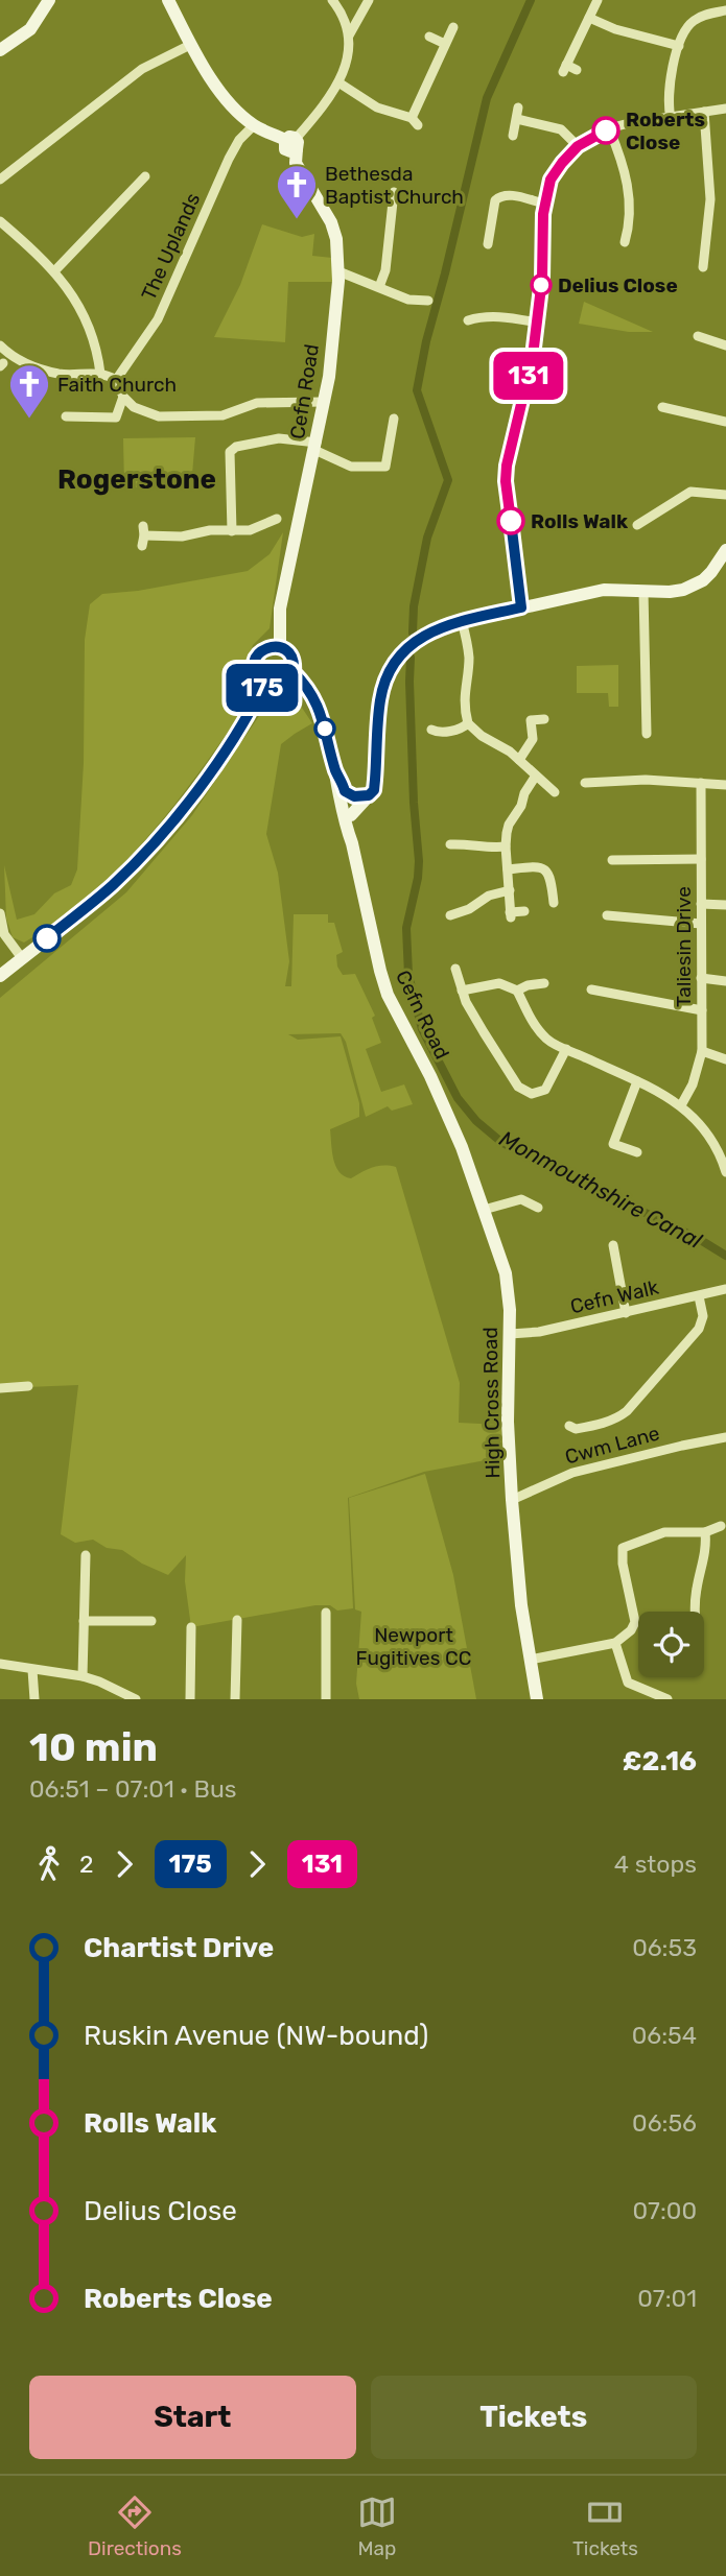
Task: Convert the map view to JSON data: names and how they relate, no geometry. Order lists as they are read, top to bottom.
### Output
{
  "streets": {
    "main road": ["Cefn Road", "High Cross Road"],
    "street": [
      "The Uplands",
      "Taliesin Drive",
      "Cefn Walk",
      "Cwm Lane"
    ]
  },
  "crossings": [
    ["Cefn Road", "High Cross Road"],
    ["Cefn Walk", "High Cross Road"],
    ["High Cross Road", "Cwm Lane"]
  ],
  "districts": ["Rogerstone"],
  "water": ["Monmouthshire Canal"],
  "parks": ["Newport Fugitives CC"],
  "places": {
    "other": ["Roberts Close", "Delius Close", "Rolls Walk"],
    "church": ["Bethesda Baptist Church", "Faith Church"]
  },
  "lines": ["bus line 131", "bus line 175"],
  "page": {
    "on_map": ["175", "131"],
    "heading": ["10 min", "06:51 – 07:01 · Bus", "£2.16"],
    "legs": [
      "2",
      "175",
      "131",
      "4 stops"
    ],
    "list": [
      {
        "name": "Chartist Drive",
        "value": "06:53"
      },
      {
        "name": "Ruskin Avenue (NW-bound)",
        "value": "06:54"
      },
      {
        "name": "Rolls Walk",
        "value": "06:56"
      },
      {
        "name": "Delius Close",
        "value": "07:00"
      },
      {
        "name": "Roberts Close",
        "value": "07:01"
      }
    ],
    "buttons": ["Start", "Tickets"],
    "tabs": ["Directions", "Map", "Tickets"]
  }
}
